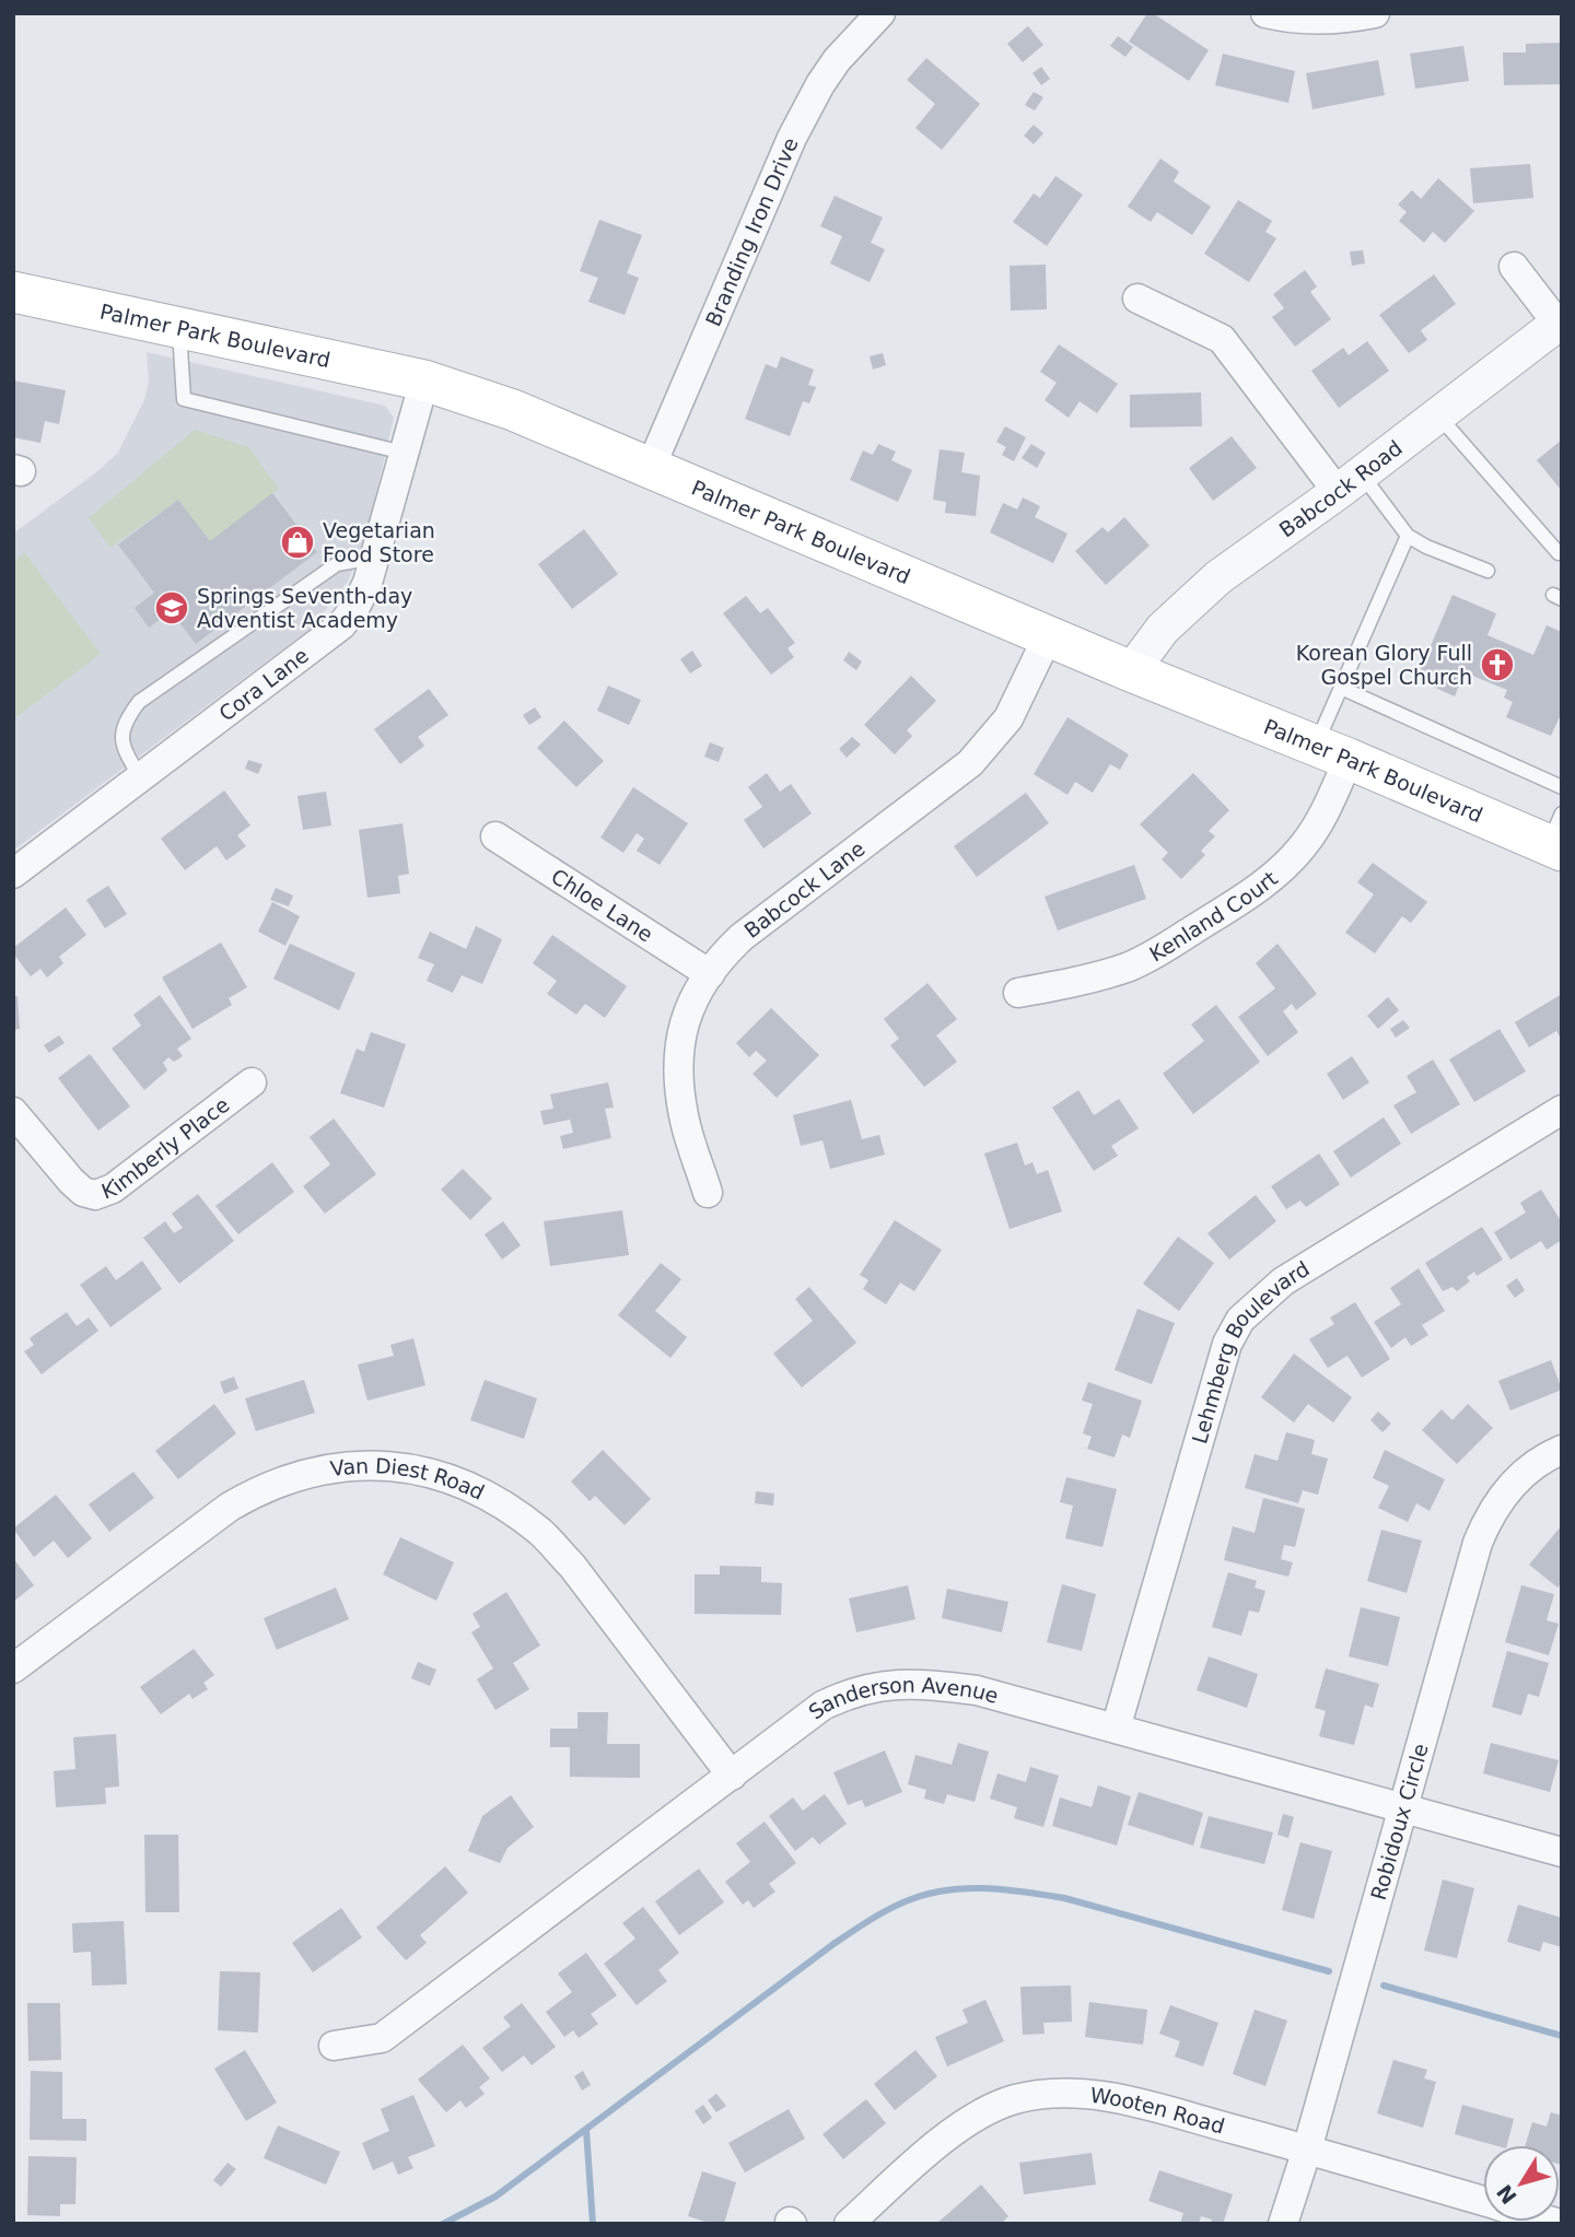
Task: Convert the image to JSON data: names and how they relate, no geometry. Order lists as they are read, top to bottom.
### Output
{
  "streets": {
    "main road": ["Palmer Park Boulevard"],
    "street": [
      "Branding Iron Drive",
      "Babcock Road",
      "Cora Lane",
      "Babcock Lane",
      "Chloe Lane",
      "Kenland Court",
      "Kimberly Place",
      "Lehmberg Boulevard",
      "Van Diest Road",
      "Sanderson Avenue",
      "Robidoux Circle",
      "Wooten Road"
    ]
  },
  "crossings": [
    ["Branding Iron Drive", "Palmer Park Boulevard"],
    ["Palmer Park Boulevard", "Babcock Road"],
    ["Palmer Park Boulevard", "Cora Lane"],
    ["Palmer Park Boulevard", "Babcock Lane"],
    ["Palmer Park Boulevard", "Kenland Court"],
    ["Babcock Lane", "Chloe Lane"],
    ["Lehmberg Boulevard", "Sanderson Avenue"],
    ["Van Diest Road", "Sanderson Avenue"],
    ["Sanderson Avenue", "Robidoux Circle"],
    ["Robidoux Circle", "Wooten Road"]
  ],
  "places": {
    "shop": ["Vegetarian Food Store"],
    "school or university": ["Springs Seventh-day Adventist Academy"],
    "church": ["Korean Glory Full Gospel Church"]
  },
  "north": "bottom left"
}
